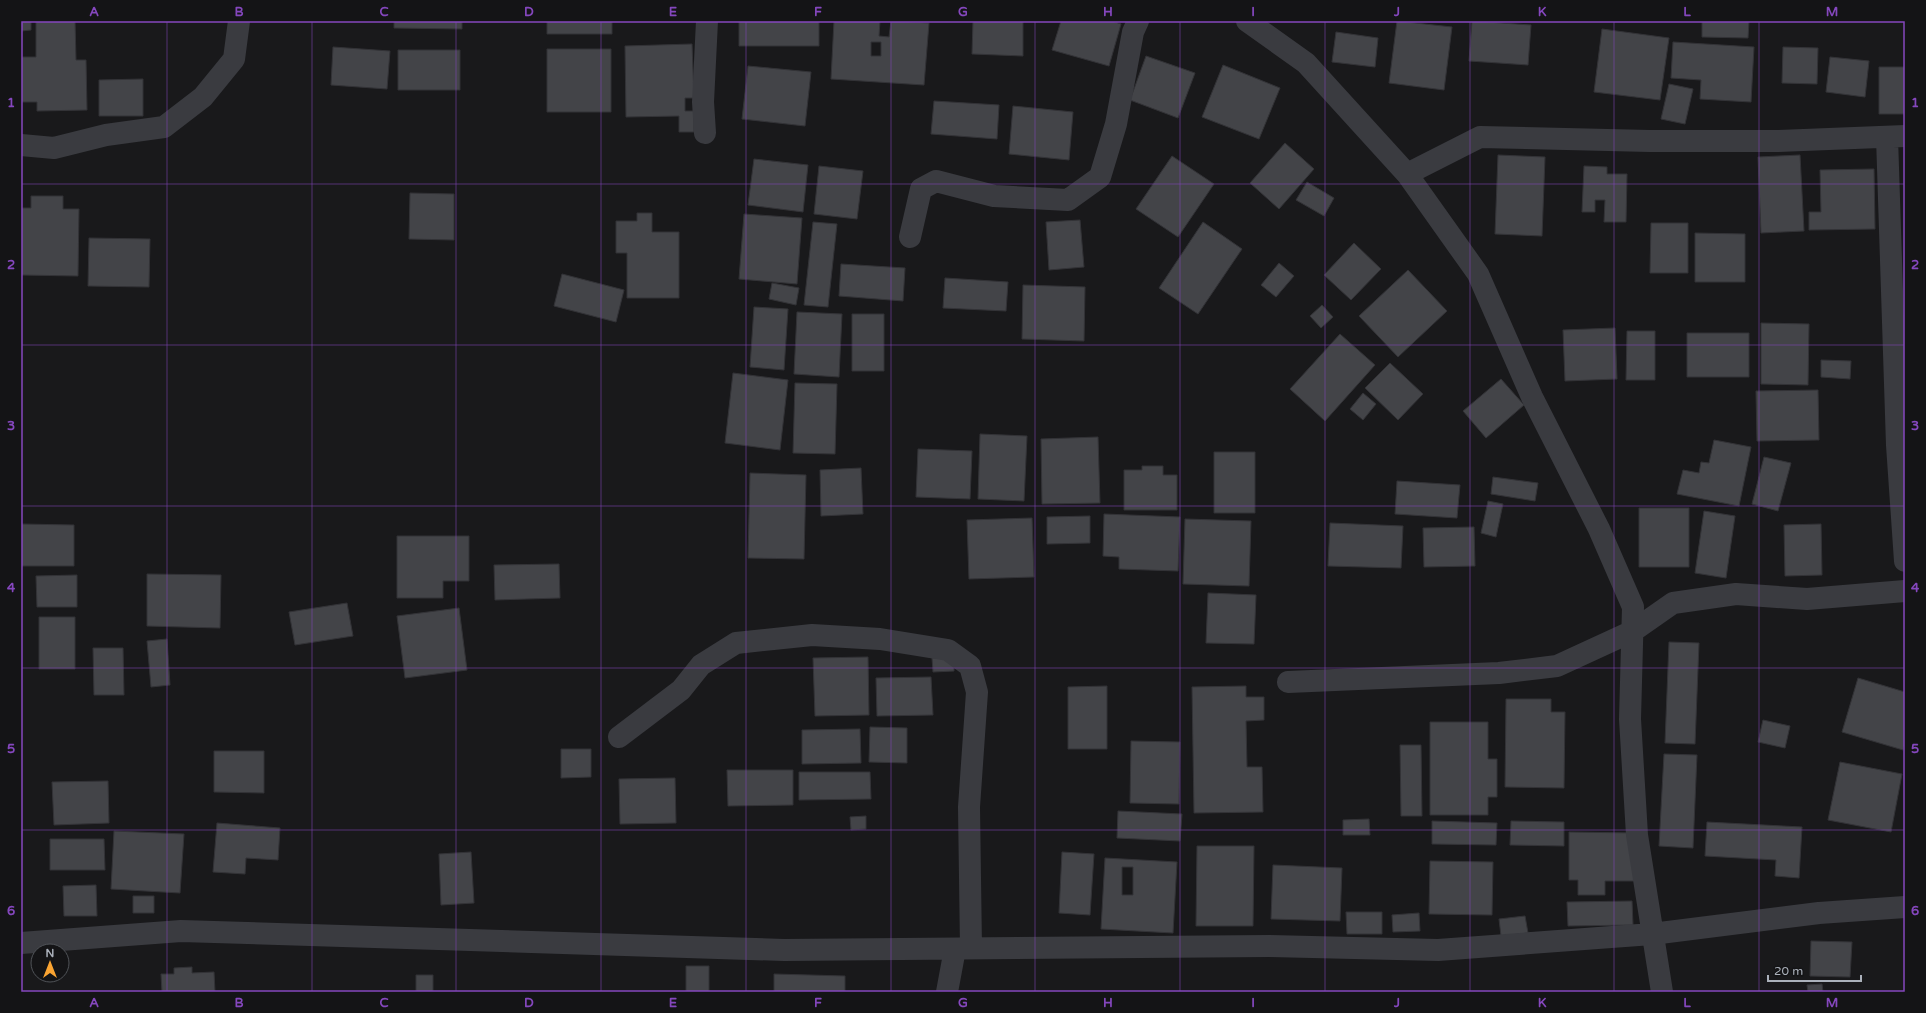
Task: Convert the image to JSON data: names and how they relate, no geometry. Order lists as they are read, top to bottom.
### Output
{
  "scale_bar": "20 m",
  "north": "top",
  "grid": {
    "columns": [
      "A",
      "B",
      "C",
      "D",
      "E",
      "F",
      "G",
      "H",
      "I",
      "J",
      "K",
      "L",
      "M"
    ],
    "rows": [
      "1",
      "2",
      "3",
      "4",
      "5",
      "6"
    ]
  }
}
